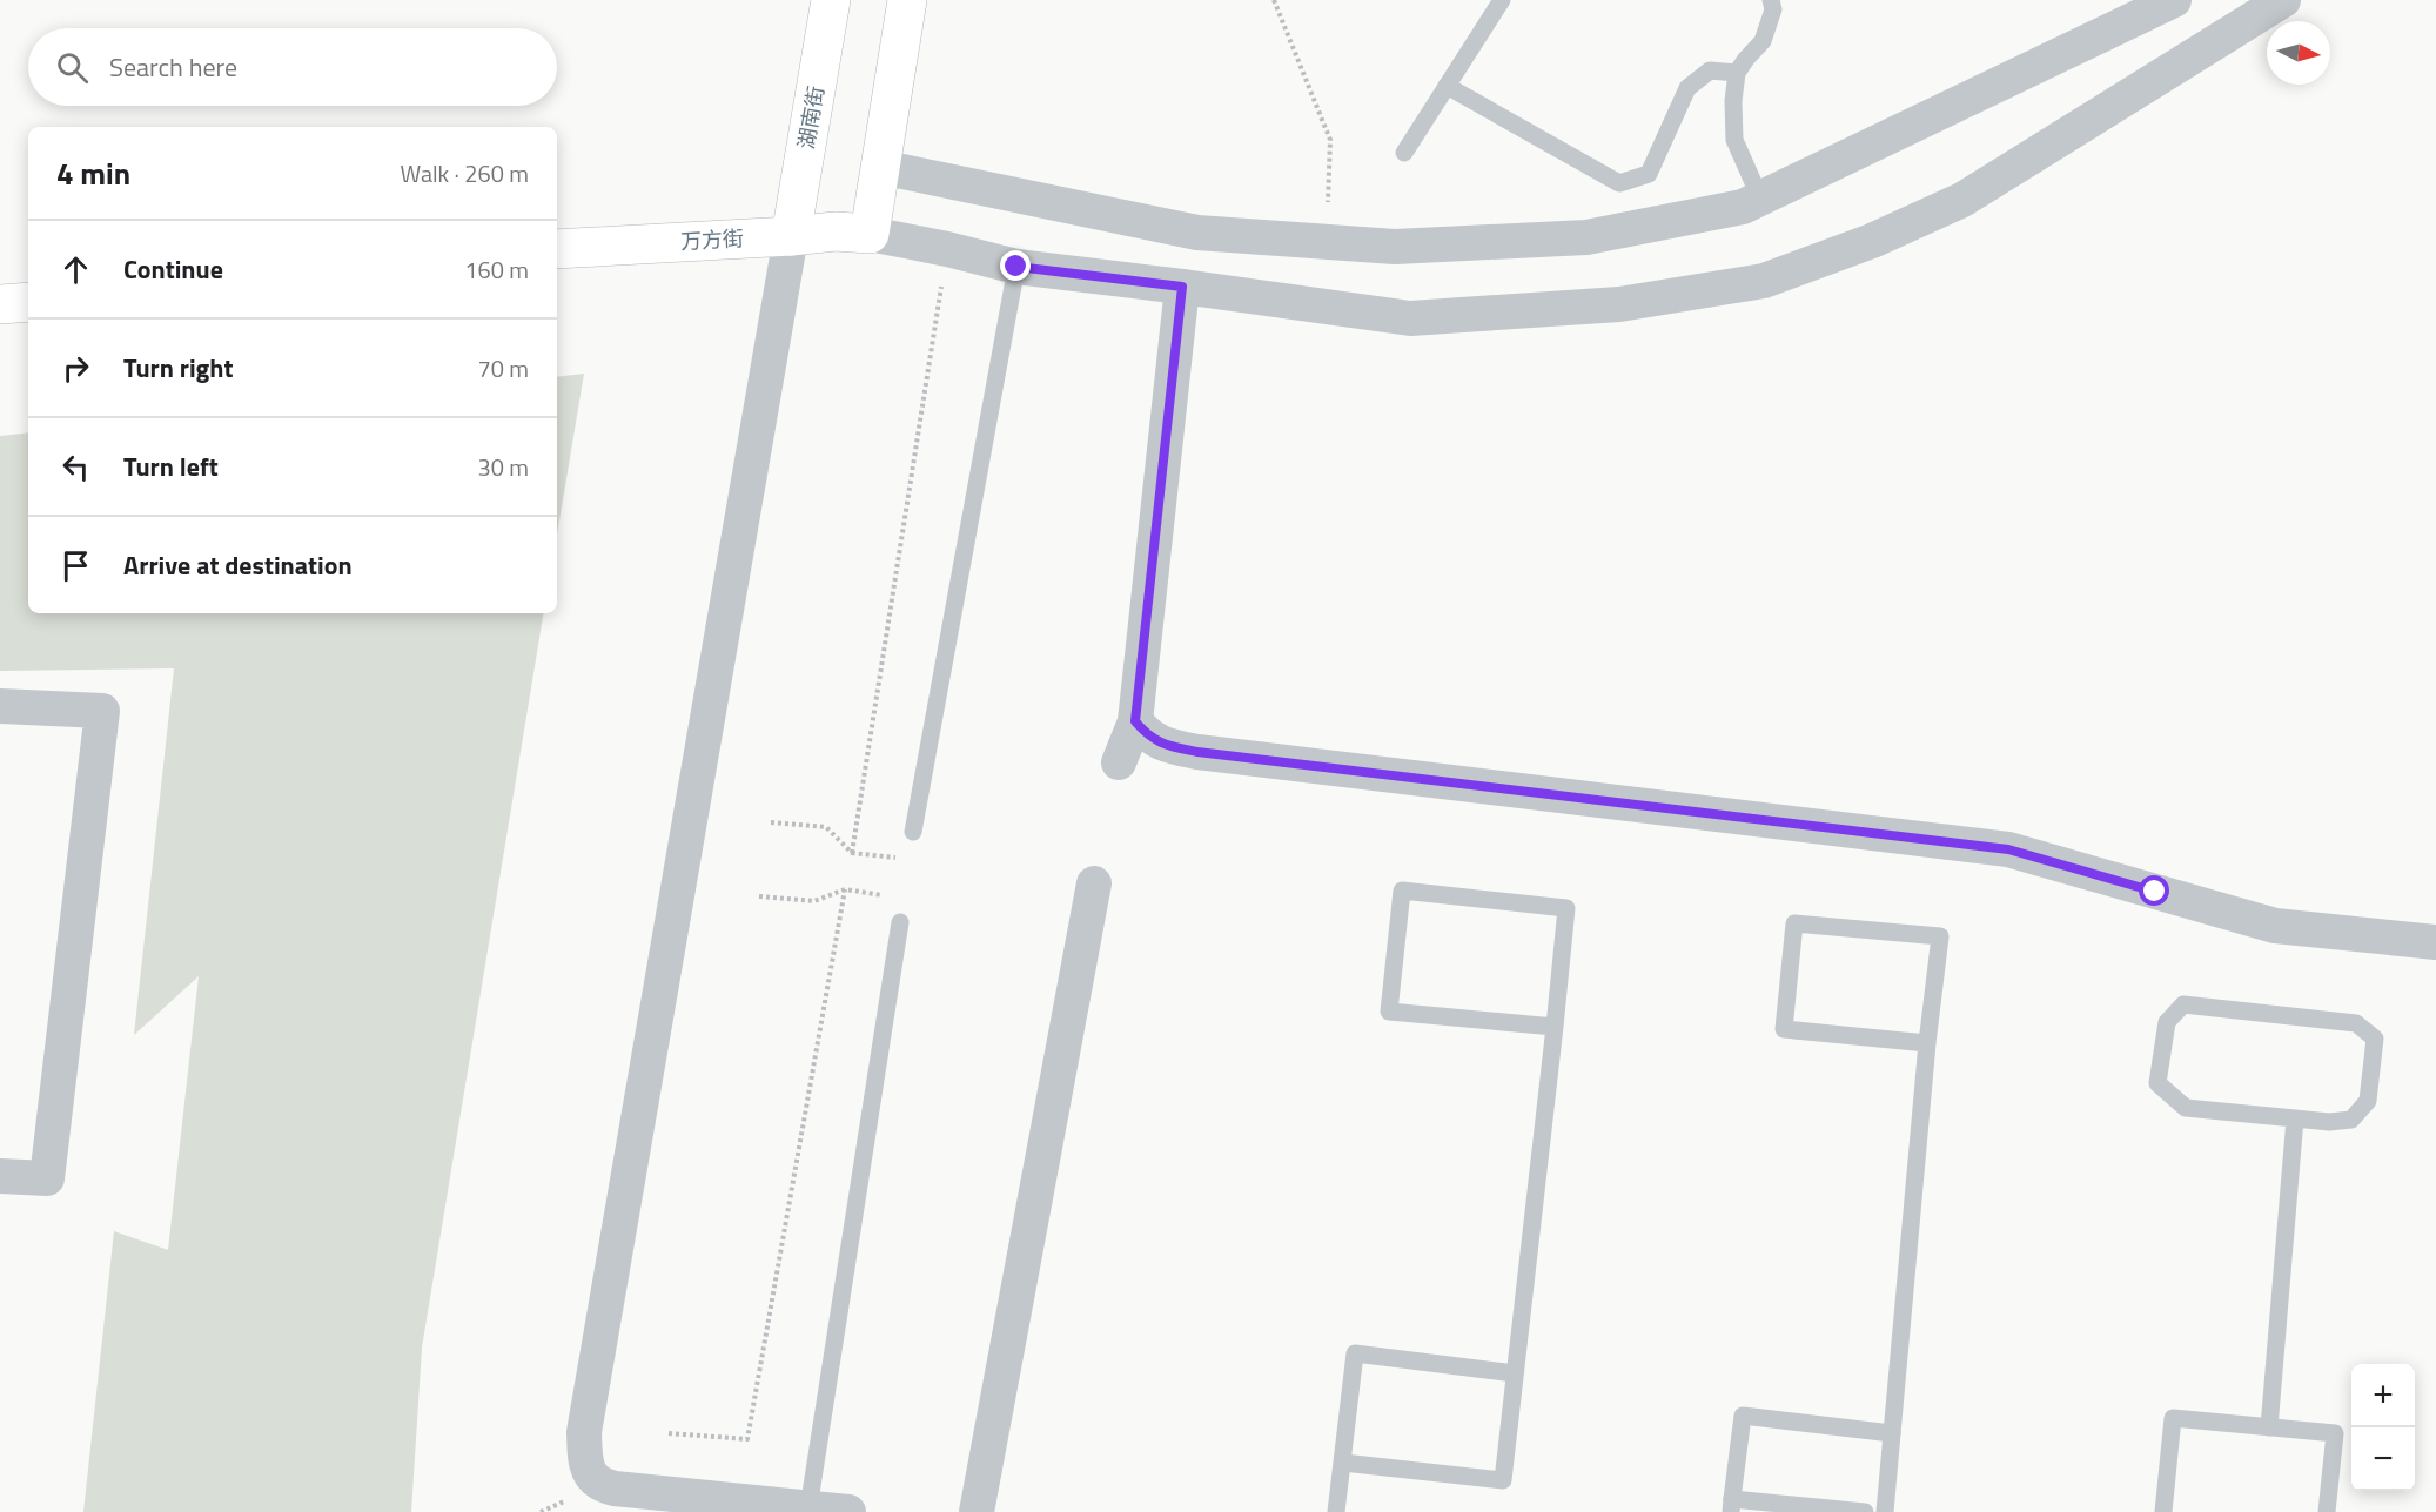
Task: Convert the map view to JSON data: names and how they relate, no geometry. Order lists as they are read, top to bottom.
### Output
{
  "streets": {
    "main road": ["湖南街", "万方街"]
  },
  "crossings": [
    ["湖南街", "万方街"]
  ],
  "north": "right",
  "page": {
    "search": "Search here",
    "heading": ["4 min", "Walk · 260 m"],
    "list": [
      ["Continue", "160 m"],
      ["Turn right", "70 m"],
      ["Turn left", "30 m"],
      "Arrive at destination"
    ],
    "map_buttons": ["+", "−"]
  }
}
